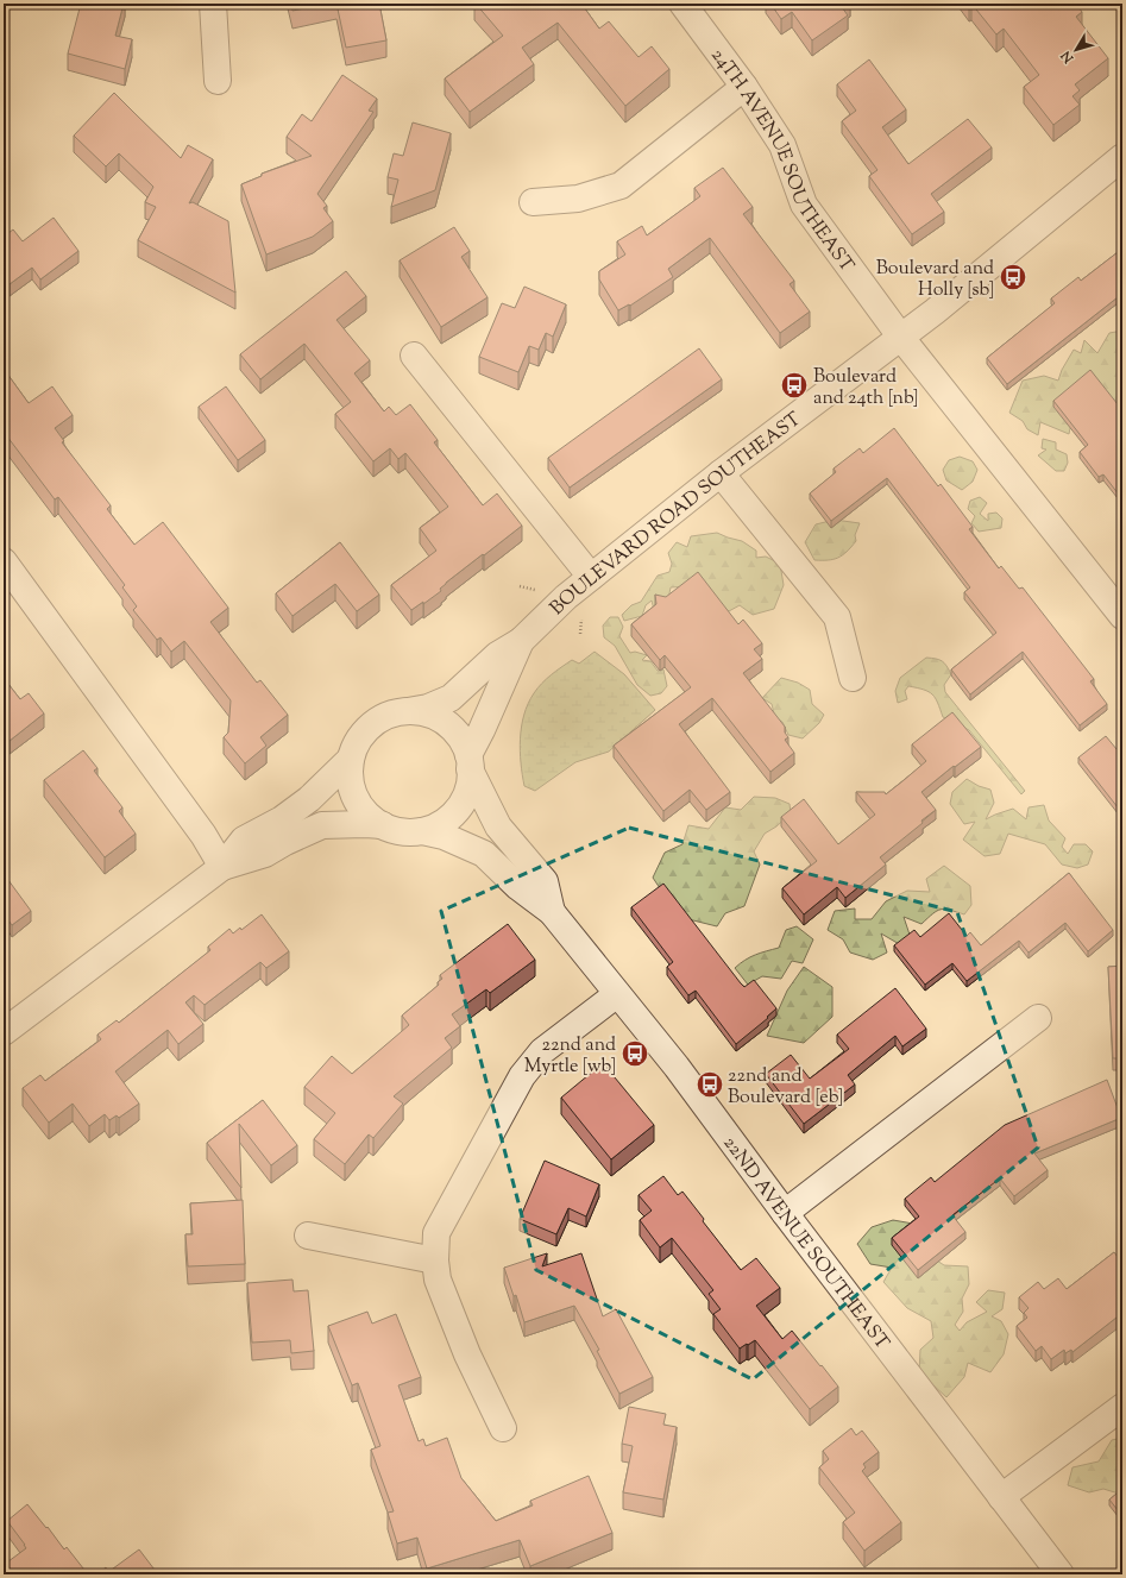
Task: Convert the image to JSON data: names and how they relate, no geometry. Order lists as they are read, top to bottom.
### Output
{
  "streets": {
    "street": ["24TH AVENUE SOUTHEAST", "BOULEVARD ROAD SOUTHEAST", "22ND AVENUE SOUTHEAST"]
  },
  "crossings": [
    ["24TH AVENUE SOUTHEAST", "BOULEVARD ROAD SOUTHEAST"],
    ["BOULEVARD ROAD SOUTHEAST", "22ND AVENUE SOUTHEAST"]
  ],
  "places": {
    "bus stop": [
      "Boulevard and Holly [sb]",
      "Boulevard and 24th [nb]",
      "22nd and Myrtle [wb]",
      "22nd and Boulevard [eb]"
    ]
  },
  "north": "bottom left"
}
